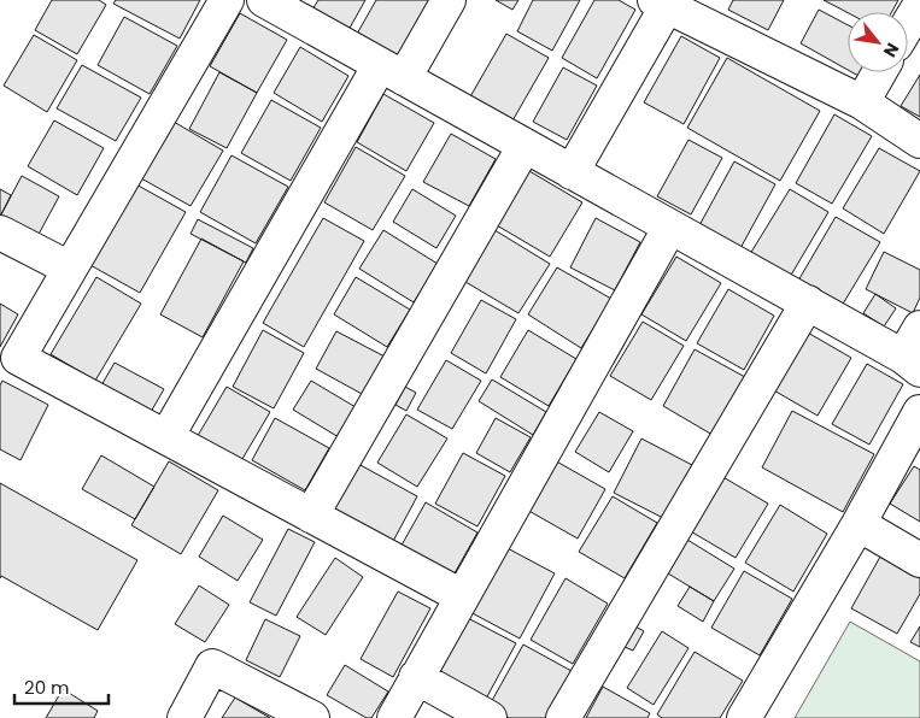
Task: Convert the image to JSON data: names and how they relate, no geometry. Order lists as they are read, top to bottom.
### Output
{
  "scale_bar": "20 m",
  "north": "bottom right"
}
